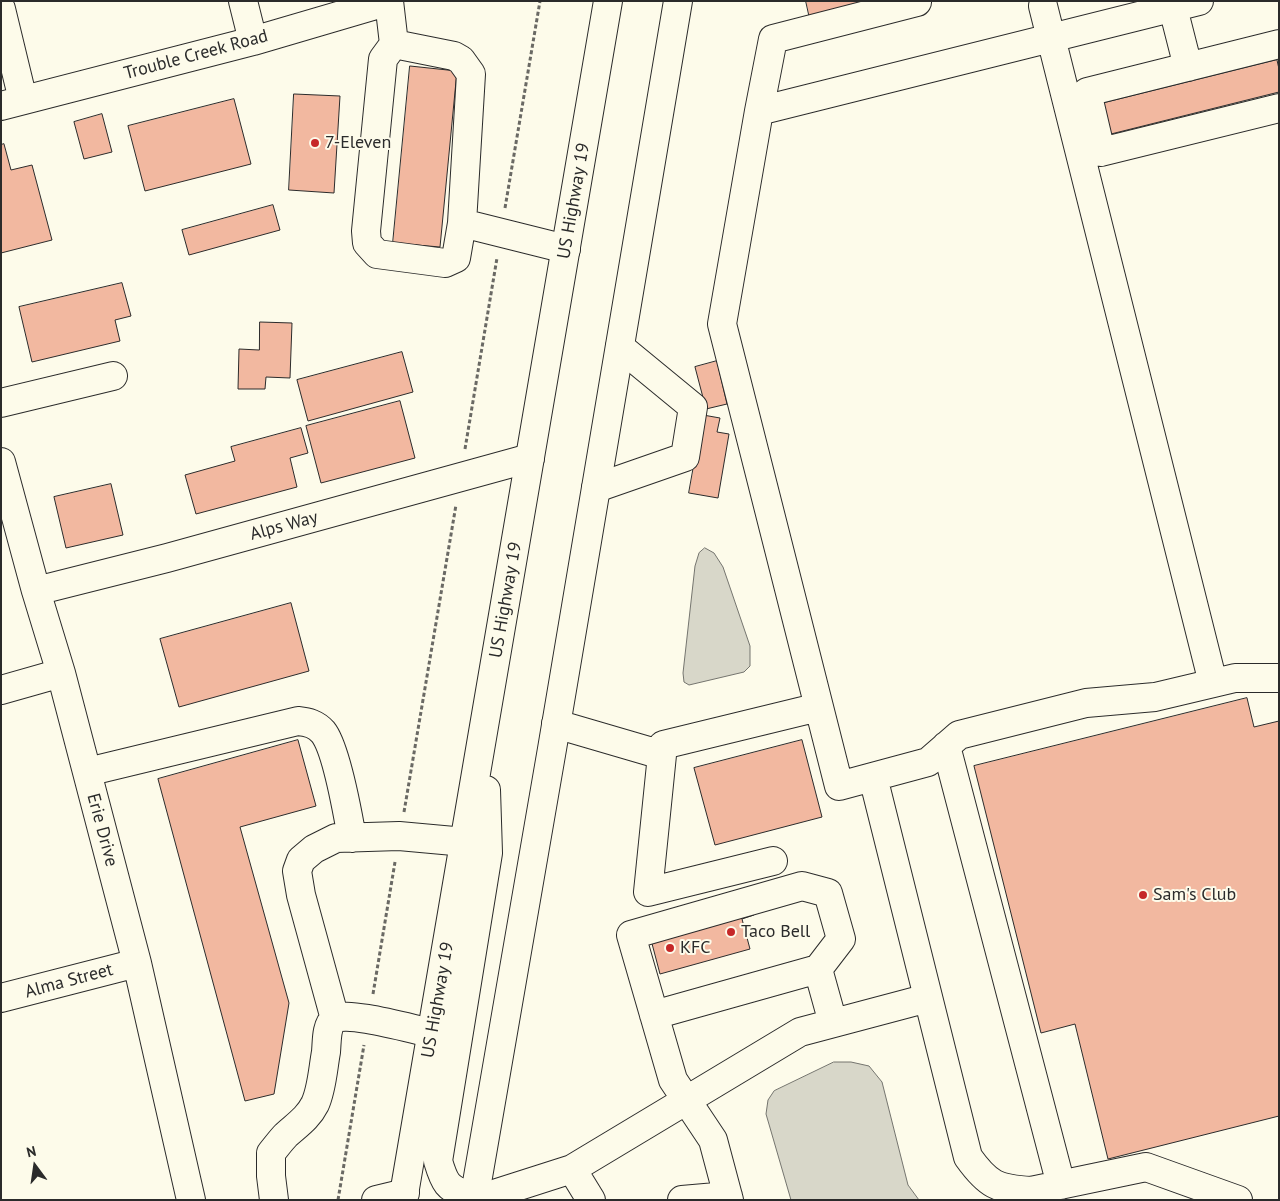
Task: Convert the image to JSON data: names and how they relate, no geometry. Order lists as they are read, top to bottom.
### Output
{
  "streets": {
    "main road": [
      "Trouble Creek Road",
      "US Highway 19",
      "Alps Way",
      "Erie Drive",
      "Alma Street"
    ]
  },
  "crossings": [
    ["US Highway 19", "Alps Way"],
    ["Alps Way", "Erie Drive"],
    ["Erie Drive", "Alma Street"]
  ],
  "places": [
    "7-Eleven",
    "Sam's Club",
    "Taco Bell",
    "KFC"
  ],
  "north": "top"
}
